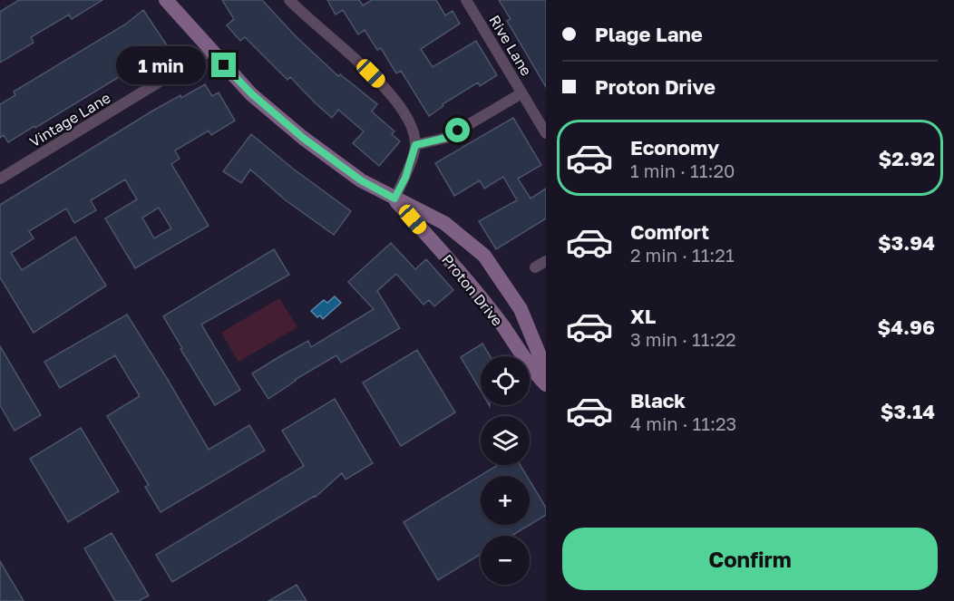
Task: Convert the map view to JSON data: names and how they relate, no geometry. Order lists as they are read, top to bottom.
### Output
{
  "streets": {
    "street": ["Rive Lane", "Vintage Lane", "Proton Drive"]
  },
  "crossings": [
    ["Vintage Lane", "Proton Drive"]
  ],
  "page": {
    "banner": ["Plage Lane", "Proton Drive"],
    "bubble": "1 min",
    "list": [
      {
        "name": "Economy",
        "note": "1 min · 11:20",
        "value": "$2.92"
      },
      {
        "name": "Comfort",
        "note": "2 min · 11:21",
        "value": "$3.94"
      },
      {
        "name": "XL",
        "note": "3 min · 11:22",
        "value": "$4.96"
      },
      {
        "name": "Black",
        "note": "4 min · 11:23",
        "value": "$3.14"
      }
    ],
    "map_buttons": ["+", "−"],
    "buttons": "Confirm"
  }
}
